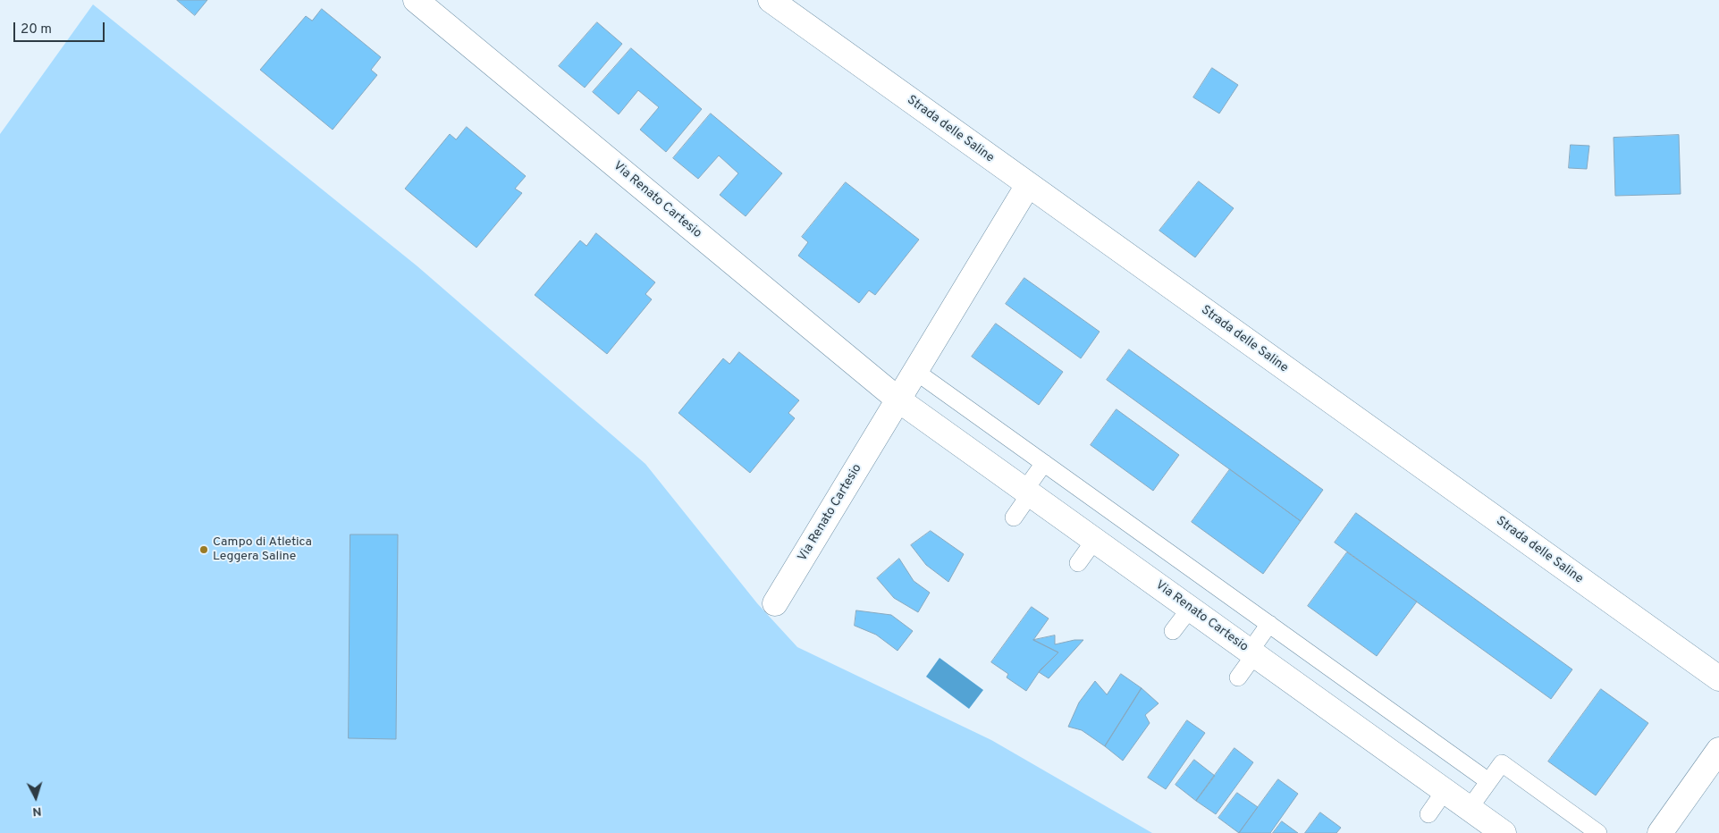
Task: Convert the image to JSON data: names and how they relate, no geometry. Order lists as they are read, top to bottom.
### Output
{
  "streets": {
    "street": ["Strada delle Saline", "Via Renato Cartesio"]
  },
  "crossings": [
    ["Strada delle Saline", "Via Renato Cartesio"]
  ],
  "places": ["Campo di Atletica Leggera Saline"],
  "scale_bar": "20 m",
  "north": "bottom"
}
